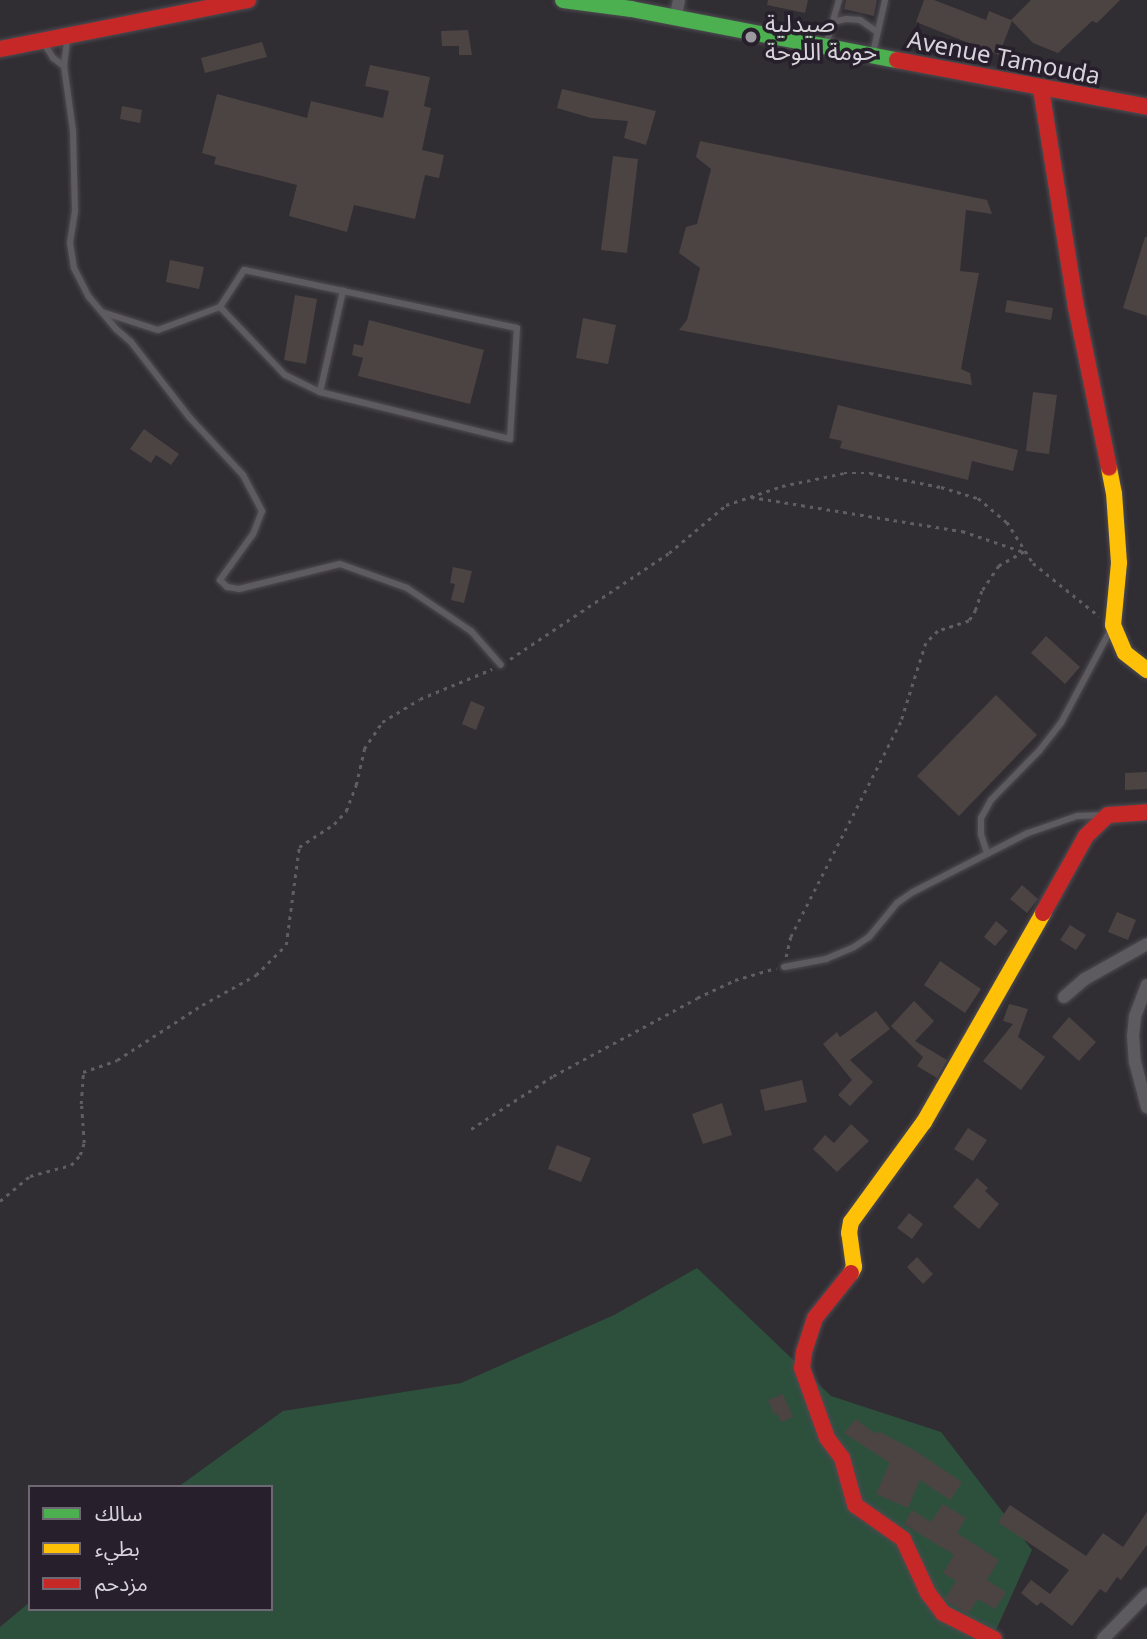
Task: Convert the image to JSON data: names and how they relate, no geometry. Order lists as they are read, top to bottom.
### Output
{
  "streets": {
    "main road": ["Avenue Tamouda"]
  },
  "places": ["صيدلية حومة اللوحة"],
  "legend": ["سالك", "بطيء", "مزدحم"]
}
